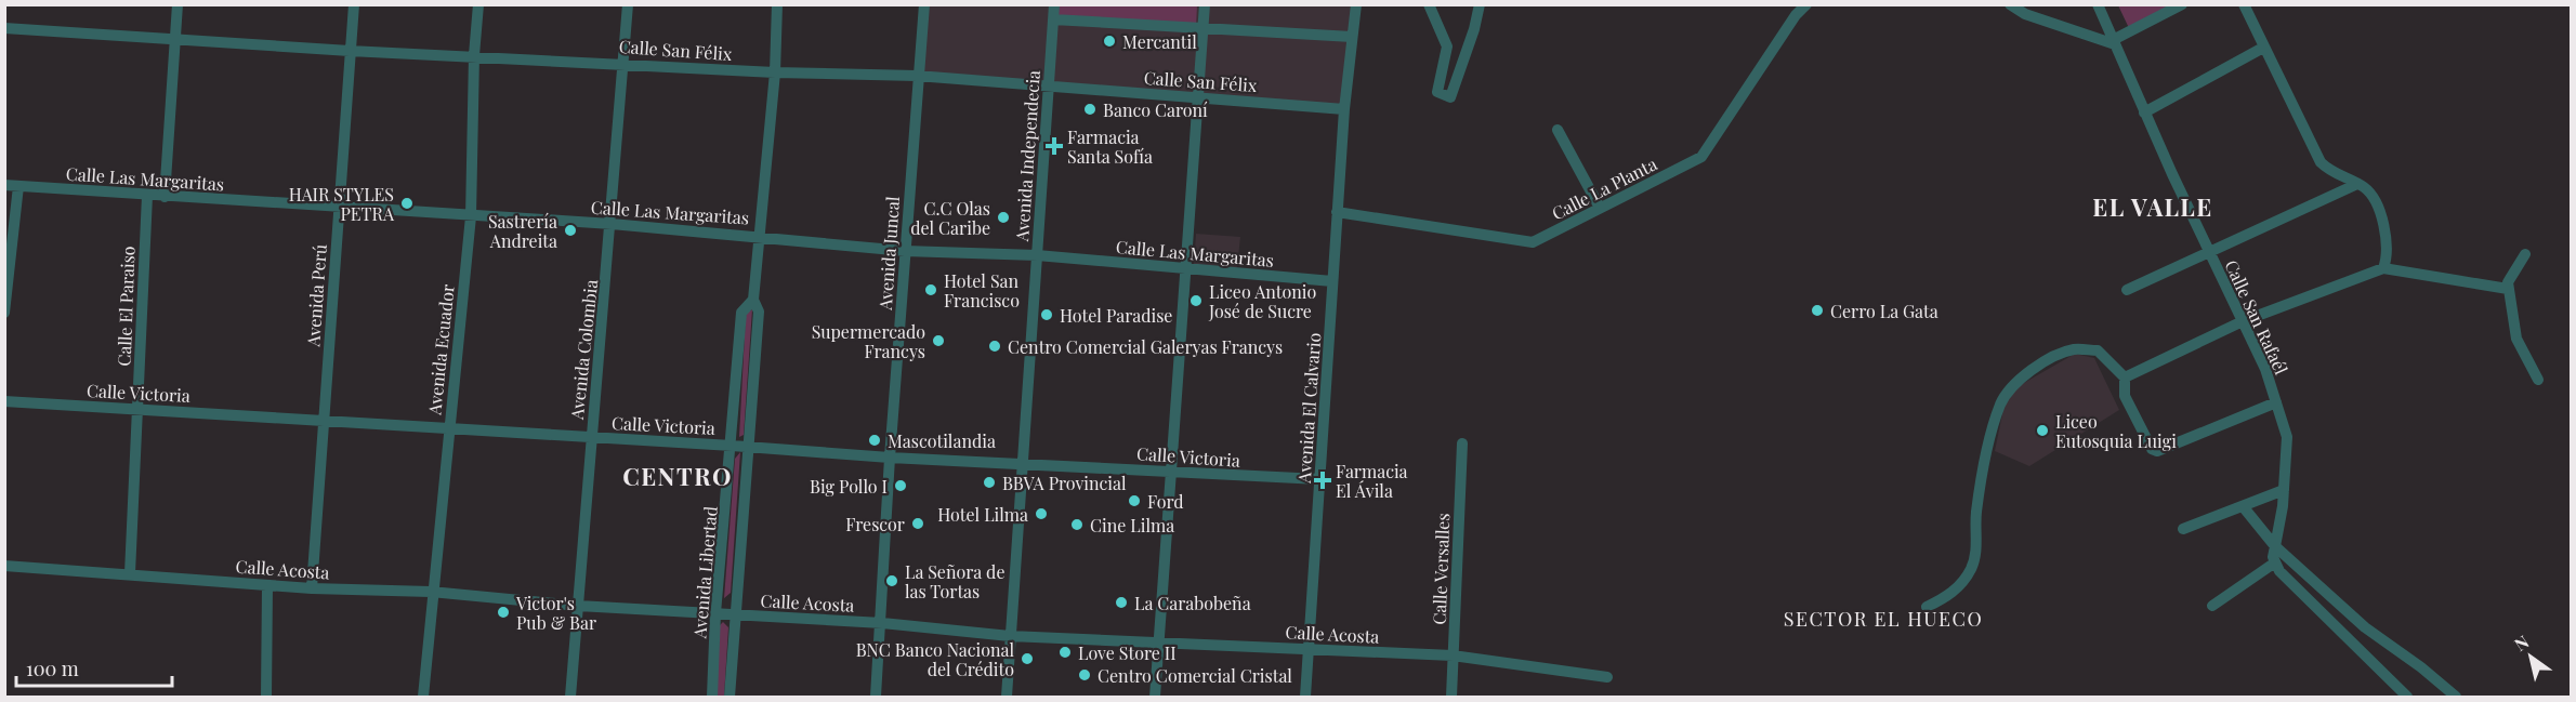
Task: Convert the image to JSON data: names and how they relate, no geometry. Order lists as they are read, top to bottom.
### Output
{
  "streets": {
    "street": [
      "Calle San Félix",
      "Avenida Independecia",
      "Calle Las Margaritas",
      "Calle La Planta",
      "Avenida Juncal",
      "Avenida Perú",
      "Calle El Paraiso",
      "Calle San Rafaél",
      "Avenida Ecuador",
      "Avenida Colombia",
      "Calle Victoria",
      "Avenida El Calvario",
      "Calle Acosta",
      "Calle Versalles",
      "Avenida Libertad"
    ]
  },
  "crossings": [
    ["Calle San Félix", "Avenida Independecia"],
    ["Calle San Félix", "Avenida Juncal"],
    ["Calle San Félix", "Avenida Perú"],
    ["Calle San Félix", "Avenida Ecuador"],
    ["Calle San Félix", "Avenida Colombia"],
    ["Calle San Félix", "Avenida El Calvario"],
    ["Calle San Félix", "Avenida Libertad"],
    ["Avenida Independecia", "Calle Las Margaritas"],
    ["Avenida Independecia", "Calle Victoria"],
    ["Avenida Independecia", "Calle Acosta"],
    ["Calle Las Margaritas", "Avenida Juncal"],
    ["Calle Las Margaritas", "Avenida Perú"],
    ["Calle Las Margaritas", "Calle El Paraiso"],
    ["Calle Las Margaritas", "Avenida Ecuador"],
    ["Calle Las Margaritas", "Avenida Colombia"],
    ["Calle Las Margaritas", "Avenida El Calvario"],
    ["Calle Las Margaritas", "Avenida Libertad"],
    ["Calle La Planta", "Avenida El Calvario"],
    ["Avenida Juncal", "Calle Victoria"],
    ["Avenida Juncal", "Calle Acosta"],
    ["Avenida Perú", "Calle Victoria"],
    ["Avenida Perú", "Calle Acosta"],
    ["Calle El Paraiso", "Calle Victoria"],
    ["Calle El Paraiso", "Calle Acosta"],
    ["Avenida Ecuador", "Calle Victoria"],
    ["Avenida Ecuador", "Calle Acosta"],
    ["Avenida Colombia", "Calle Victoria"],
    ["Avenida Colombia", "Calle Acosta"],
    ["Calle Victoria", "Avenida El Calvario"],
    ["Calle Victoria", "Avenida Libertad"],
    ["Avenida El Calvario", "Calle Acosta"],
    ["Calle Acosta", "Calle Versalles"],
    ["Calle Acosta", "Avenida Libertad"]
  ],
  "districts": ["EL VALLE", "CENTRO", "SECTOR EL HUECO"],
  "places": {
    "other": [
      "Mercantil",
      "Banco Caroní",
      "HAIR STYLES PETRA",
      "C.C Olas del Caribe",
      "Sastrería Andreita",
      "Hotel San Francisco",
      "Liceo Antonio José de Sucre",
      "Cerro La Gata",
      "Hotel Paradise",
      "Supermercado Francys",
      "Centro Comercial Galeryas Francys",
      "Liceo Eutosquia Luigi",
      "Mascotilandia",
      "BBVA Provincial",
      "Big Pollo I",
      "Ford",
      "Hotel Lilma",
      "Frescor",
      "Cine Lilma",
      "La Señora de las Tortas",
      "La Carabobeña",
      "Victor's Pub & Bar",
      "Love Store II",
      "BNC Banco Nacional del Crédito",
      "Centro Comercial Cristal"
    ],
    "health": ["Farmacia Santa Sofía", "Farmacia El Ávila"]
  },
  "scale_bar": "100 m",
  "north": "top left"
}
